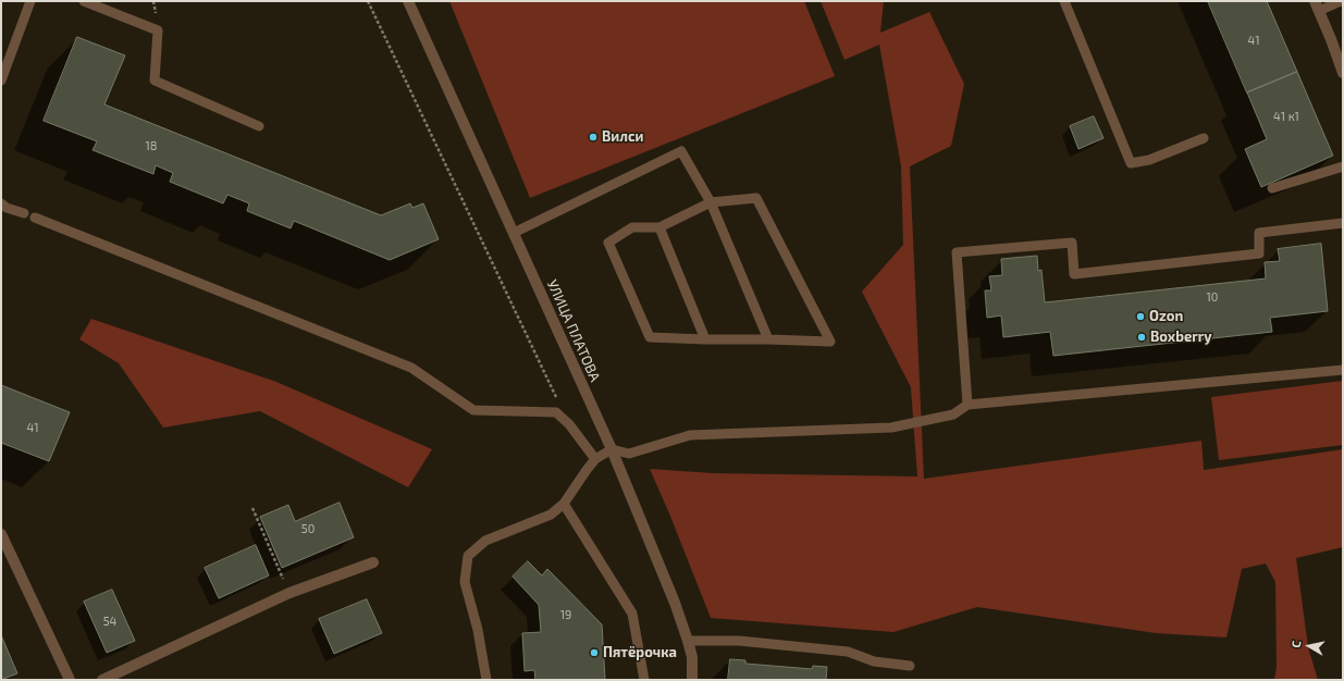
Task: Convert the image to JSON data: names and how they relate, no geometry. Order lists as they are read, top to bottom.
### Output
{
  "streets": {
    "street": ["УЛИЦА ПЛАТОВА"]
  },
  "places": [
    "Вилси",
    "Ozon",
    "Boxberry",
    "Пятёрочка"
  ],
  "house_numbers": [
    "41",
    "41 к1",
    "18",
    "10",
    "41",
    "50",
    "19",
    "54"
  ],
  "north": "left"
}
